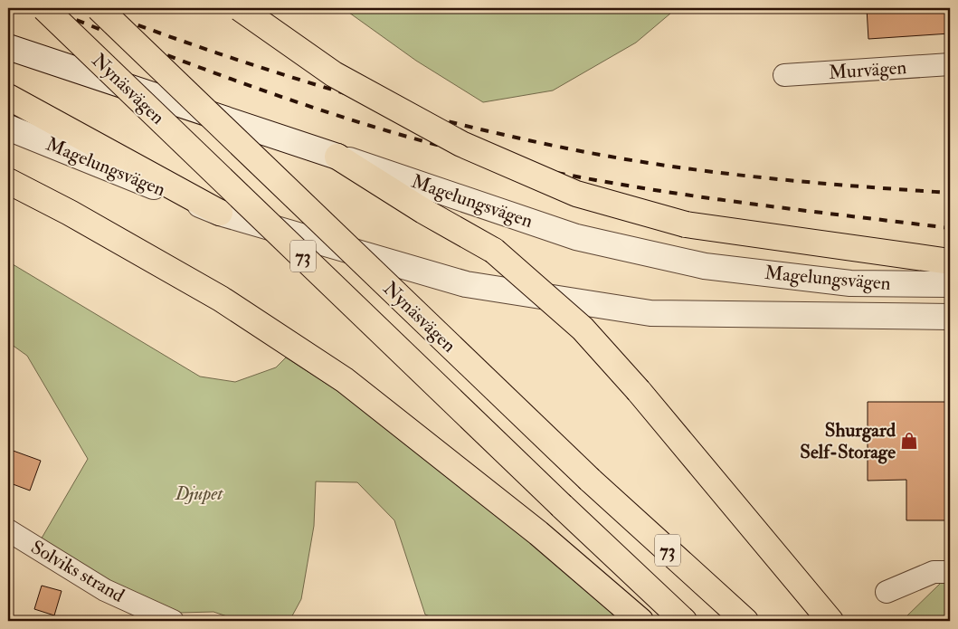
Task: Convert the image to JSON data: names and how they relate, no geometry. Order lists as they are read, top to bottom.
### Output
{
  "streets": {
    "highway": ["Nynäsvägen", "73"],
    "street": ["Murvägen", "Magelungsvägen", "Solviks strand"]
  },
  "parks": ["Djupet"],
  "places": {
    "shop": ["Shurgard Self-Storage"]
  }
}
